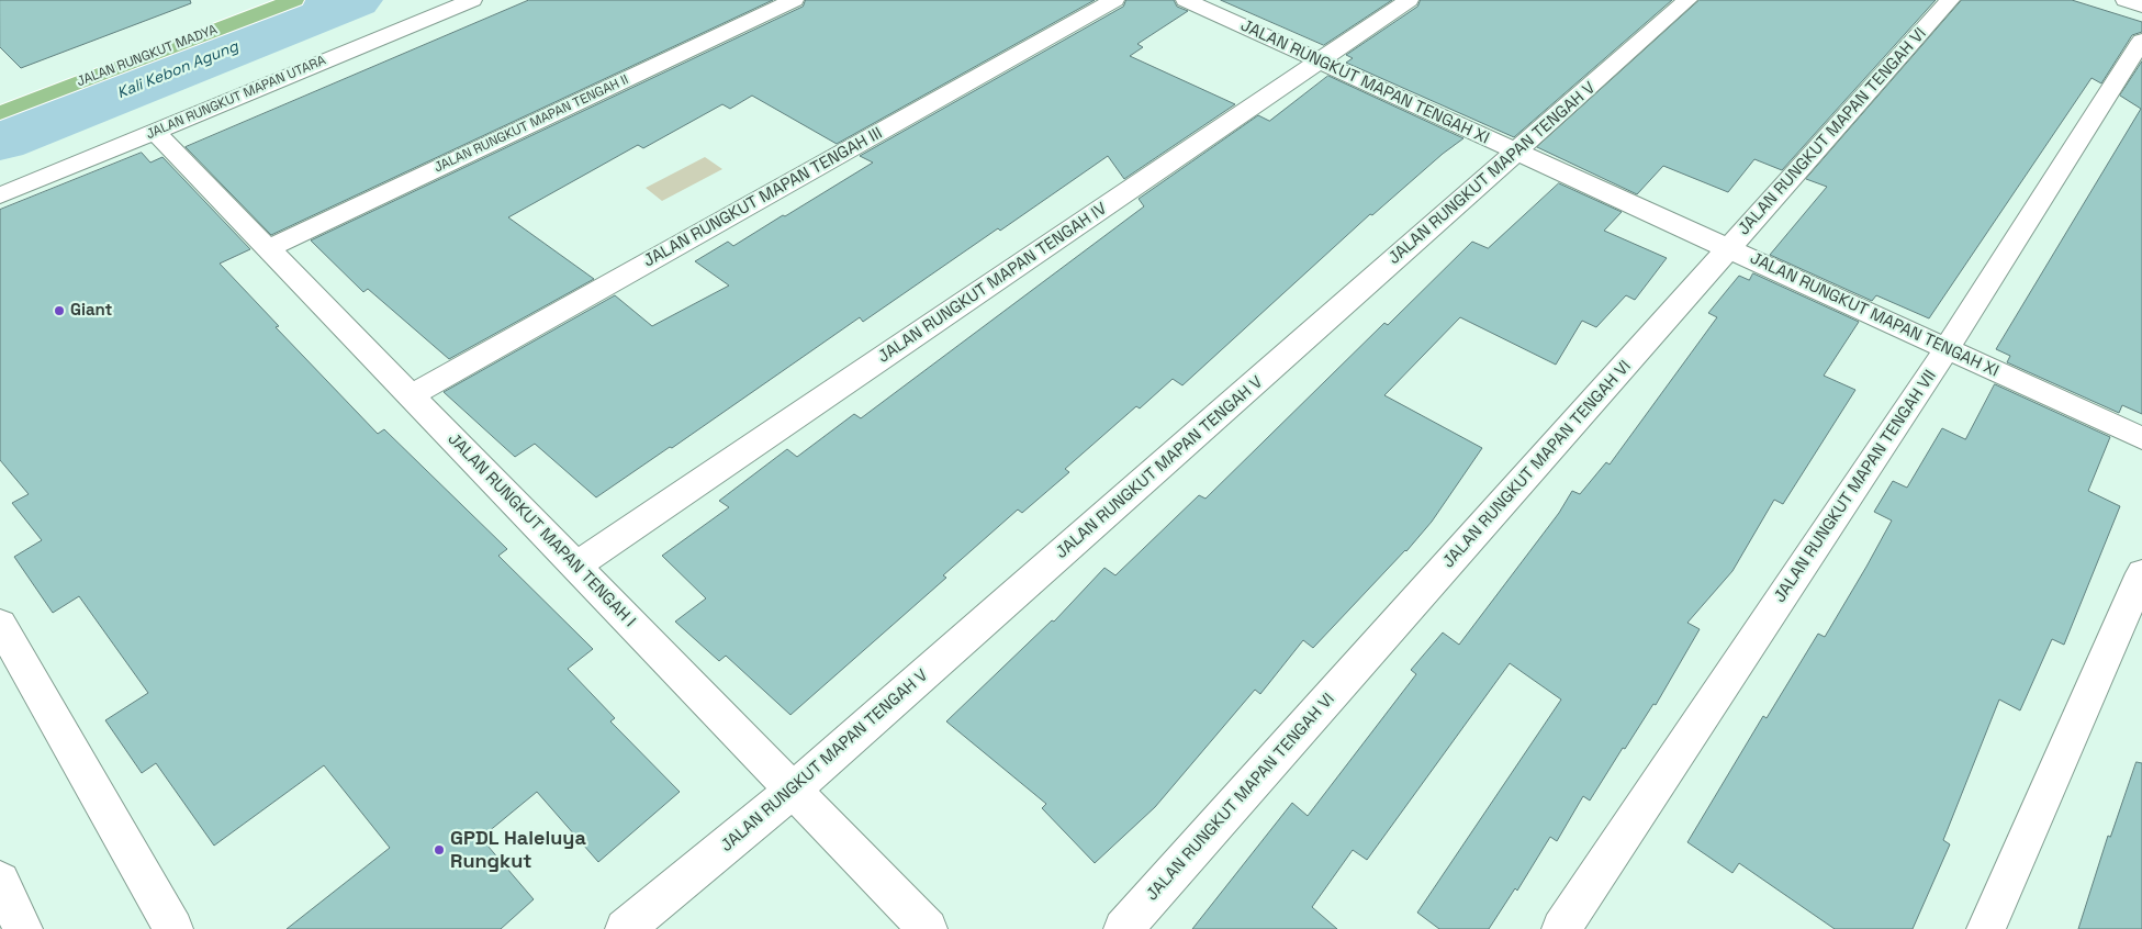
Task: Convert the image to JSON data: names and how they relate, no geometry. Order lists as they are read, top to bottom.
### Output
{
  "streets": {
    "main road": ["JALAN RUNGKUT MADYA"],
    "street": [
      "JALAN RUNGKUT MAPAN TENGAH XI",
      "JALAN RUNGKUT MAPAN UTARA",
      "JALAN RUNGKUT MAPAN TENGAH II",
      "JALAN RUNGKUT MAPAN TENGAH VI",
      "JALAN RUNGKUT MAPAN TENGAH V",
      "JALAN RUNGKUT MAPAN TENGAH III",
      "JALAN RUNGKUT MAPAN TENGAH IV",
      "JALAN RUNGKUT MAPAN TENGAH VII",
      "JALAN RUNGKUT MAPAN TENGAH I"
    ]
  },
  "crossings": [
    ["JALAN RUNGKUT MAPAN TENGAH XI", "JALAN RUNGKUT MAPAN TENGAH VI"],
    ["JALAN RUNGKUT MAPAN TENGAH XI", "JALAN RUNGKUT MAPAN TENGAH V"],
    ["JALAN RUNGKUT MAPAN TENGAH XI", "JALAN RUNGKUT MAPAN TENGAH IV"],
    ["JALAN RUNGKUT MAPAN TENGAH XI", "JALAN RUNGKUT MAPAN TENGAH VII"],
    ["JALAN RUNGKUT MAPAN UTARA", "JALAN RUNGKUT MAPAN TENGAH I"],
    ["JALAN RUNGKUT MAPAN TENGAH II", "JALAN RUNGKUT MAPAN TENGAH I"],
    ["JALAN RUNGKUT MAPAN TENGAH V", "JALAN RUNGKUT MAPAN TENGAH I"],
    ["JALAN RUNGKUT MAPAN TENGAH III", "JALAN RUNGKUT MAPAN TENGAH I"],
    ["JALAN RUNGKUT MAPAN TENGAH IV", "JALAN RUNGKUT MAPAN TENGAH I"]
  ],
  "water": ["Kali Kebon Agung"],
  "places": ["Giant", "GPDL Haleluya Rungkut"]
}
